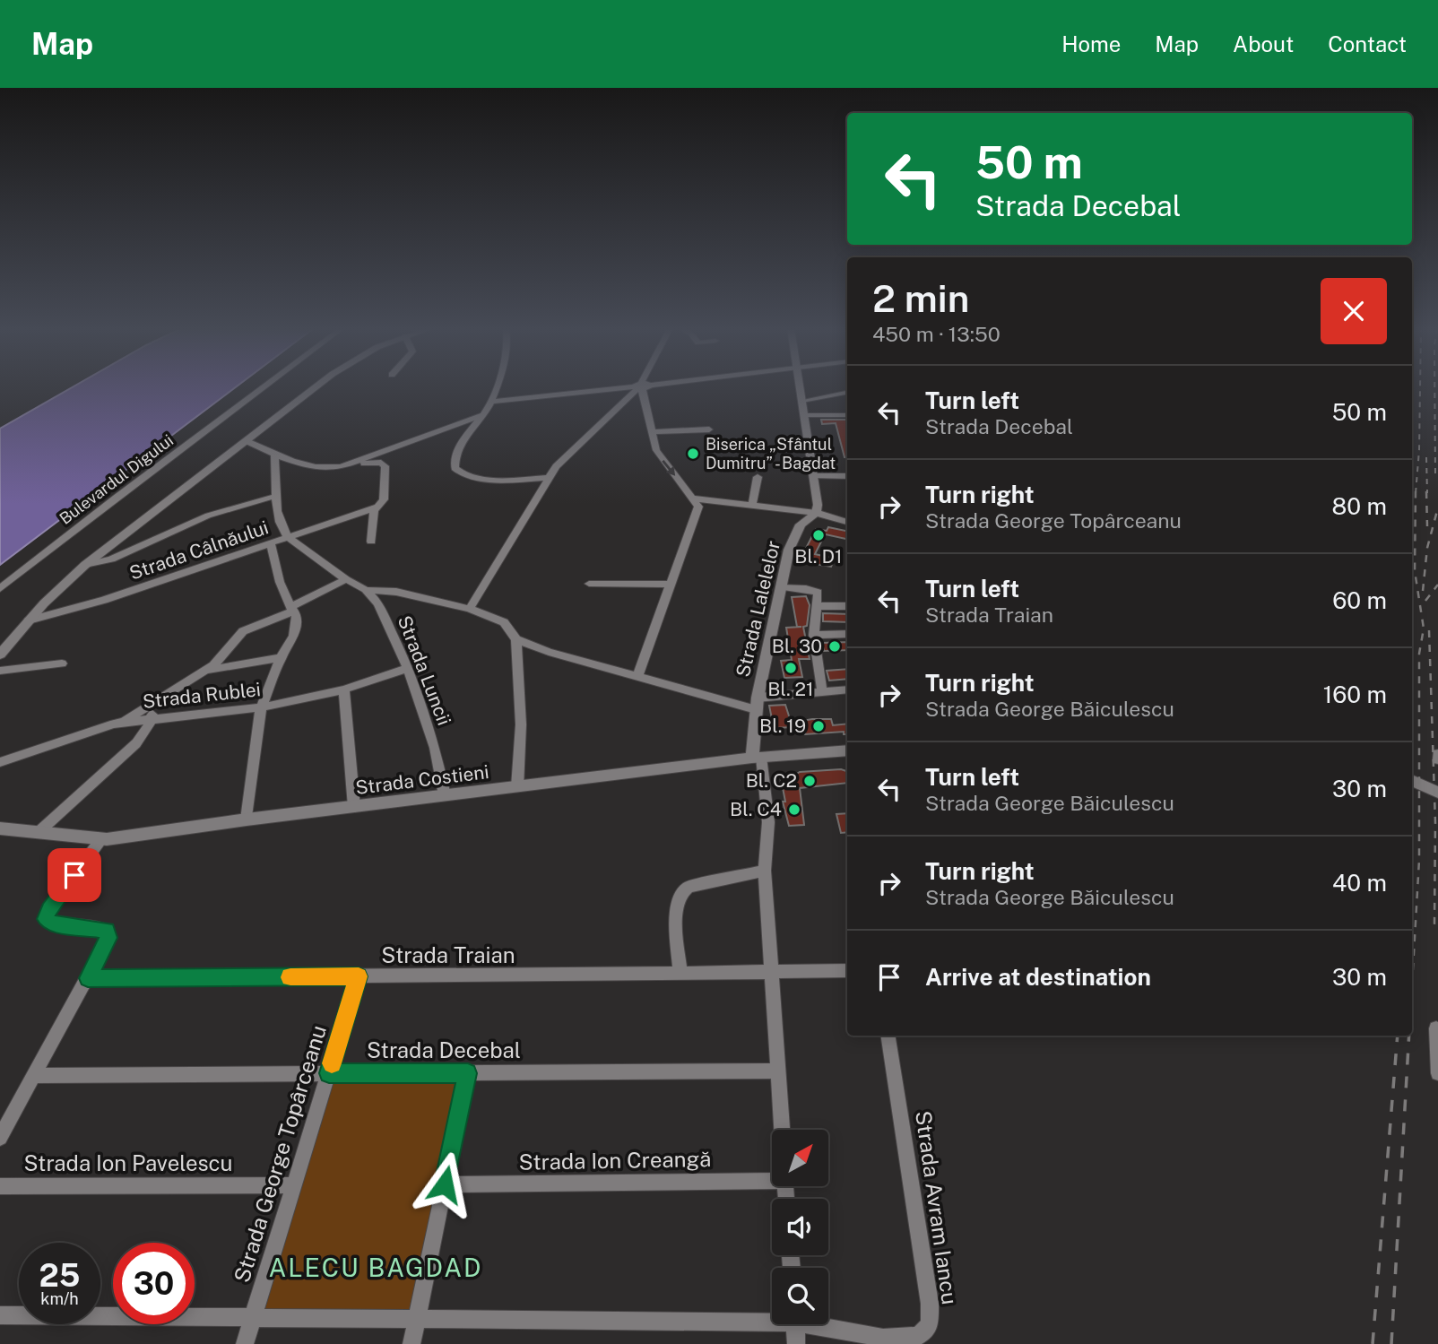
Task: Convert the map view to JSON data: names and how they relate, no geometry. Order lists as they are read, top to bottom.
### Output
{
  "streets": {
    "street": [
      "Bulevardul Digului",
      "Strada Câlnăului",
      "Strada Lalelelor",
      "Strada Luncii",
      "Strada Rublei",
      "Strada Costieni",
      "Strada Traian",
      "Strada Decebal",
      "Strada George Topârceanu",
      "Strada Ion Creangă",
      "Strada Ion Pavelescu",
      "Strada Avram Iancu"
    ]
  },
  "crossings": [
    ["Strada Câlnăului", "Strada Luncii"],
    ["Strada Lalelelor", "Strada Costieni"],
    ["Strada Luncii", "Strada Rublei"],
    ["Strada Luncii", "Strada Costieni"],
    ["Strada Traian", "Strada George Topârceanu"],
    ["Strada Decebal", "Strada George Topârceanu"],
    ["Strada George Topârceanu", "Strada Ion Pavelescu"]
  ],
  "districts": ["ALECU BAGDAD"],
  "places": [
    "Biserica „Sfântul Dumitru” - Bagdat",
    "Bl. D1",
    "Bl. 30",
    "Bl. 21",
    "Bl. 19",
    "Bl. C2",
    "Bl. C4"
  ],
  "north": "top right",
  "page": {
    "header": "Map",
    "nav": [
      "Home",
      "Map",
      "About",
      "Contact"
    ],
    "turn": ["50 m", "Strada Decebal"],
    "heading": ["2 min", "450 m · 13:50"],
    "list": [
      {
        "name": "Turn left",
        "note": "Strada Decebal",
        "value": "50 m"
      },
      {
        "name": "Turn right",
        "note": "Strada George Topârceanu",
        "value": "80 m"
      },
      {
        "name": "Turn left",
        "note": "Strada Traian",
        "value": "60 m"
      },
      {
        "name": "Turn right",
        "note": "Strada George Băiculescu",
        "value": "160 m"
      },
      {
        "name": "Turn left",
        "note": "Strada George Băiculescu",
        "value": "30 m"
      },
      {
        "name": "Turn right",
        "note": "Strada George Băiculescu",
        "value": "40 m"
      },
      {
        "name": "Arrive at destination",
        "value": "30 m"
      }
    ],
    "speed": "25 km/h",
    "limit": "30"
  }
}
